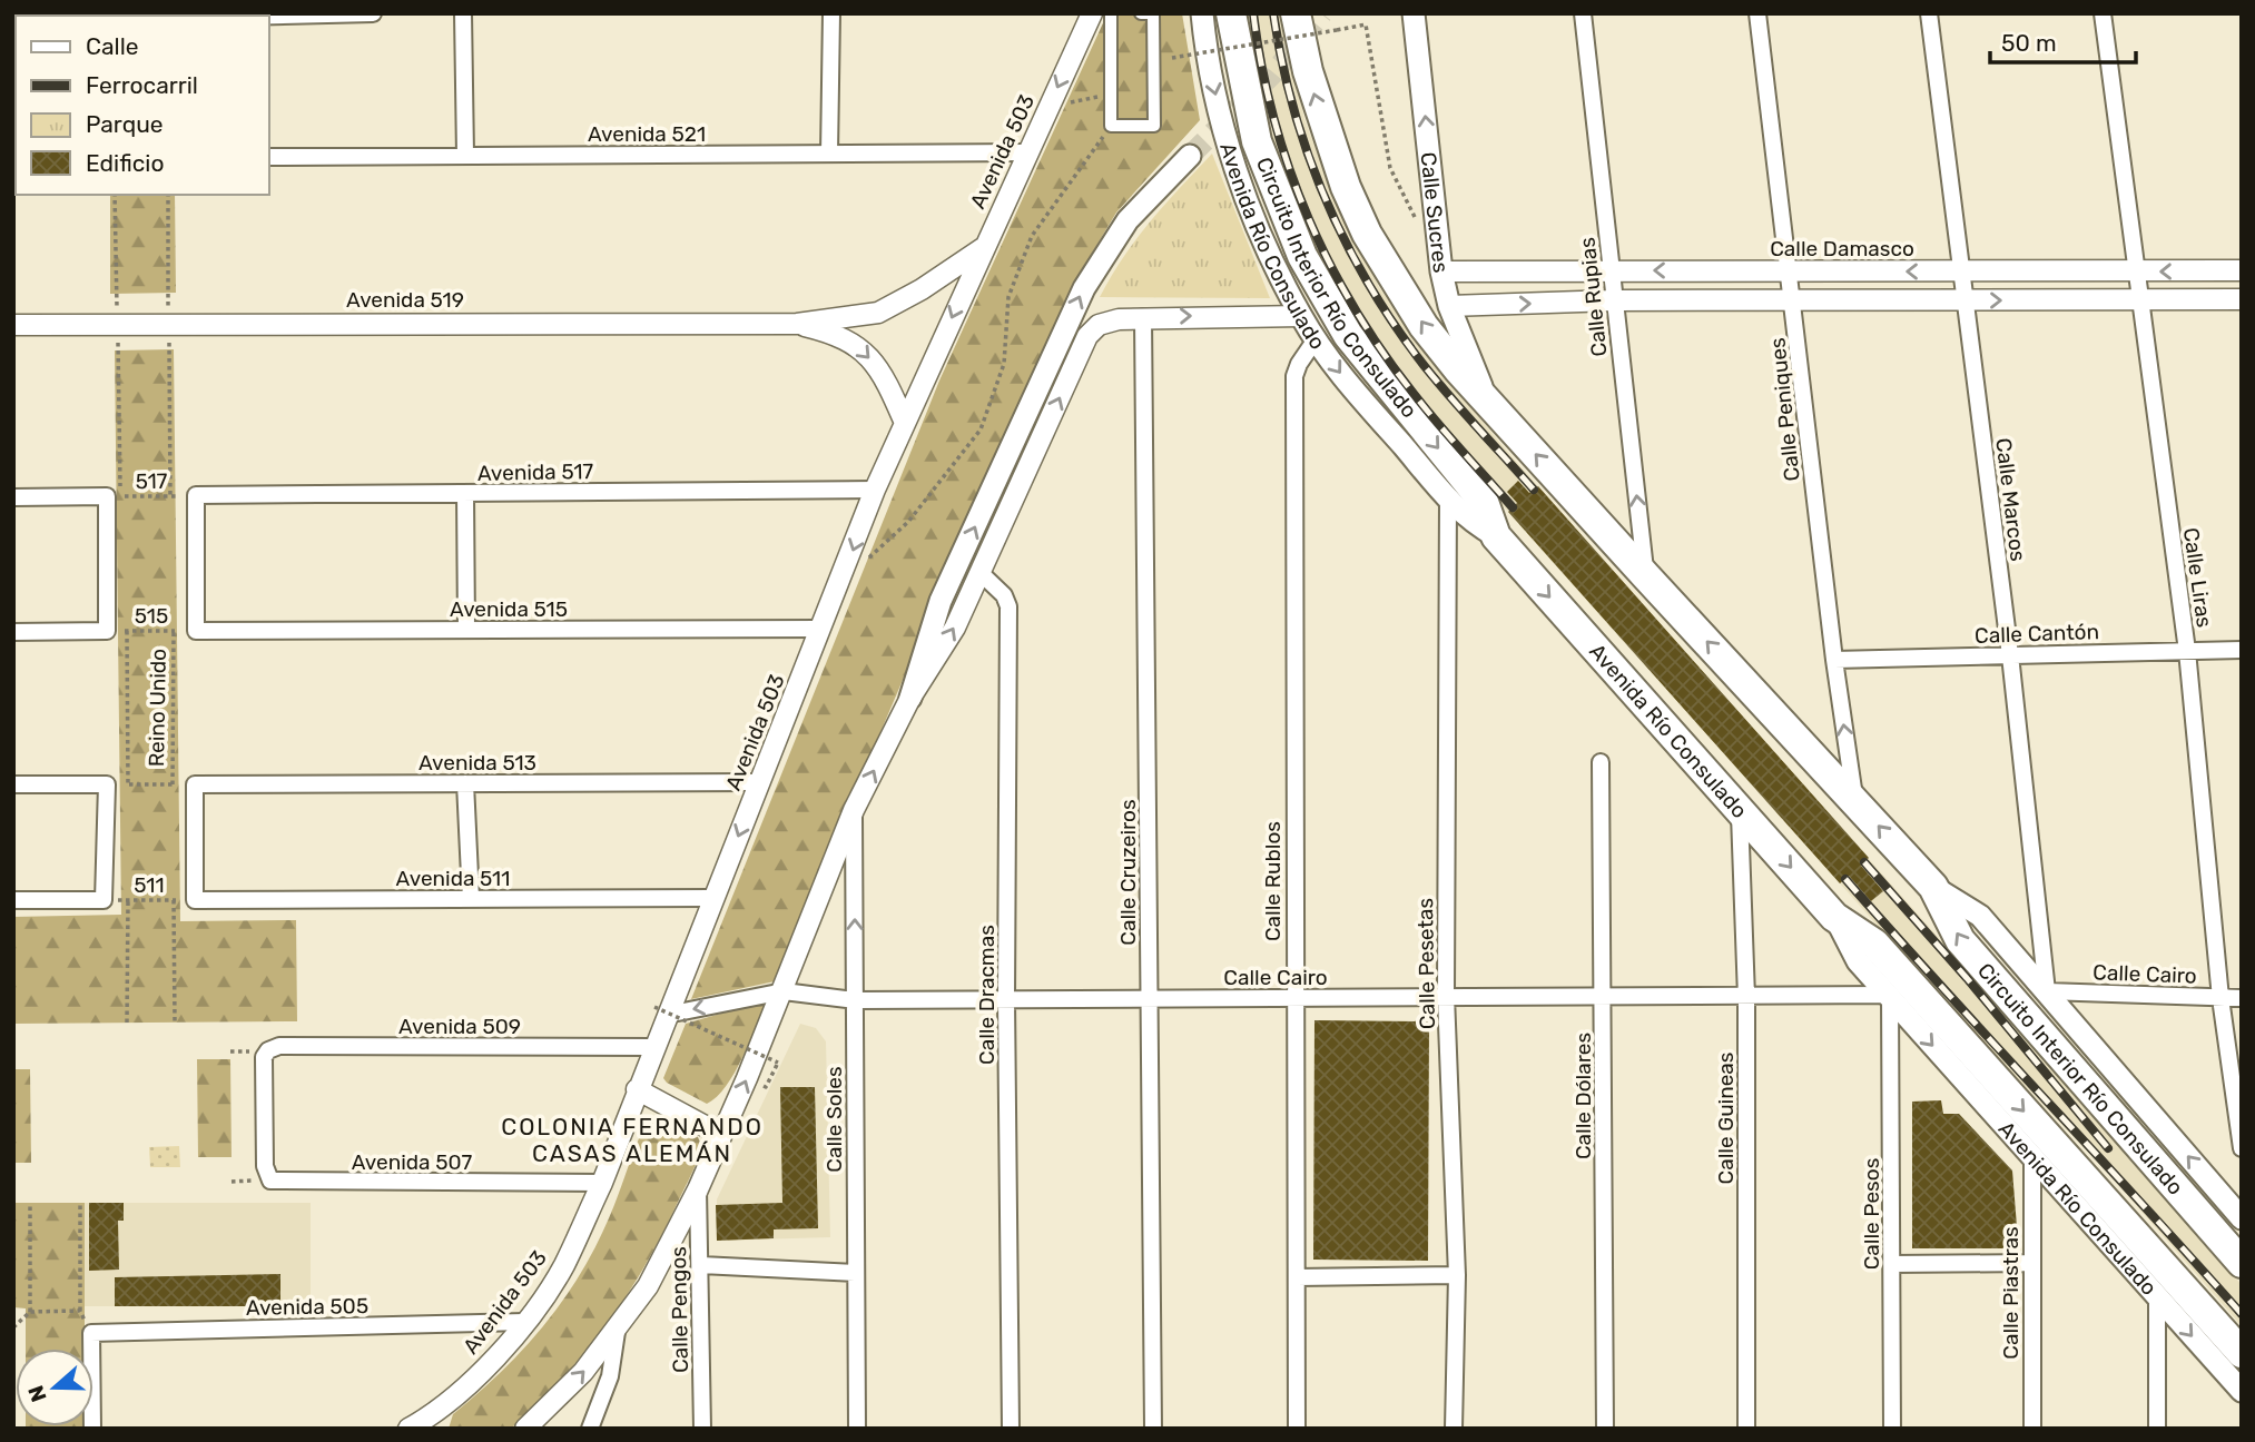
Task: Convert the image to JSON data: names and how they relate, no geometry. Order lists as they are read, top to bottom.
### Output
{
  "streets": {
    "highway": ["Avenida Río Consulado", "Circuito Interior Río Consulado"],
    "main road": ["Calle Sucres"],
    "street": [
      "Avenida 521",
      "Avenida 503",
      "Calle Damasco",
      "Calle Rupias",
      "Avenida 519",
      "Calle Peniques",
      "Avenida 517",
      "Calle Marcos",
      "Calle Liras",
      "Avenida 515",
      "Calle Cantón",
      "Avenida 513",
      "Calle Cruzeiros",
      "Avenida 511",
      "Calle Rublos",
      "Calle Pesetas",
      "Calle Cairo",
      "Calle Dracmas",
      "Avenida 509",
      "Calle Dólares",
      "Calle Guineas",
      "Calle Soles",
      "Avenida 507",
      "Calle Pesos",
      "Calle Piastras",
      "Avenida 505",
      "Calle Pengos"
    ],
    "path": [
      "517",
      "515",
      "Reino Unido",
      "511"
    ]
  },
  "crossings": [
    ["Avenida 521", "Avenida 503"],
    ["Avenida 503", "Avenida 519"],
    ["Avenida 503", "Avenida 517"],
    ["Avenida 503", "Avenida 515"],
    ["Avenida 503", "Avenida 513"],
    ["Avenida 503", "Avenida 511"],
    ["Avenida 503", "Calle Cairo"],
    ["Avenida 503", "Avenida 509"],
    ["Avenida 503", "Avenida 507"],
    ["Avenida 503", "Avenida 505"],
    ["Calle Sucres", "Calle Damasco"],
    ["Avenida Río Consulado", "Circuito Interior Río Consulado"],
    ["Avenida Río Consulado", "Calle Rublos"],
    ["Avenida Río Consulado", "Calle Pesetas"],
    ["Avenida Río Consulado", "Calle Cairo"],
    ["Avenida Río Consulado", "Calle Guineas"],
    ["Avenida Río Consulado", "Calle Pesos"],
    ["Avenida Río Consulado", "Calle Piastras"],
    ["Calle Damasco", "Calle Rupias"],
    ["Calle Damasco", "Calle Peniques"],
    ["Calle Damasco", "Calle Marcos"],
    ["Calle Damasco", "Calle Liras"],
    ["Calle Peniques", "Calle Cantón"],
    ["Avenida 517", "517"],
    ["Calle Marcos", "Calle Cantón"],
    ["Calle Marcos", "Calle Cairo"],
    ["Calle Liras", "Calle Cantón"],
    ["Calle Liras", "Calle Cairo"],
    ["Avenida 515", "515"],
    ["515", "Reino Unido"],
    ["Calle Cruzeiros", "Calle Cairo"],
    ["Avenida 511", "511"],
    ["Calle Rublos", "Calle Cairo"],
    ["Calle Pesetas", "Calle Cairo"],
    ["Calle Cairo", "Calle Dracmas"],
    ["Calle Cairo", "Calle Dólares"],
    ["Calle Cairo", "Calle Guineas"],
    ["Calle Cairo", "Calle Soles"],
    ["Calle Cairo", "Calle Pesos"],
    ["Avenida 509", "Avenida 507"]
  ],
  "one_way": ["Calle Sucres", "Avenida Río Consulado", "Calle Rupias"],
  "districts": ["COLONIA FERNANDO CASAS ALEMÁN"],
  "legend": [
    "Calle",
    "Ferrocarril",
    "Parque",
    "Edificio"
  ],
  "scale_bar": "50 m",
  "north": "left"
}
